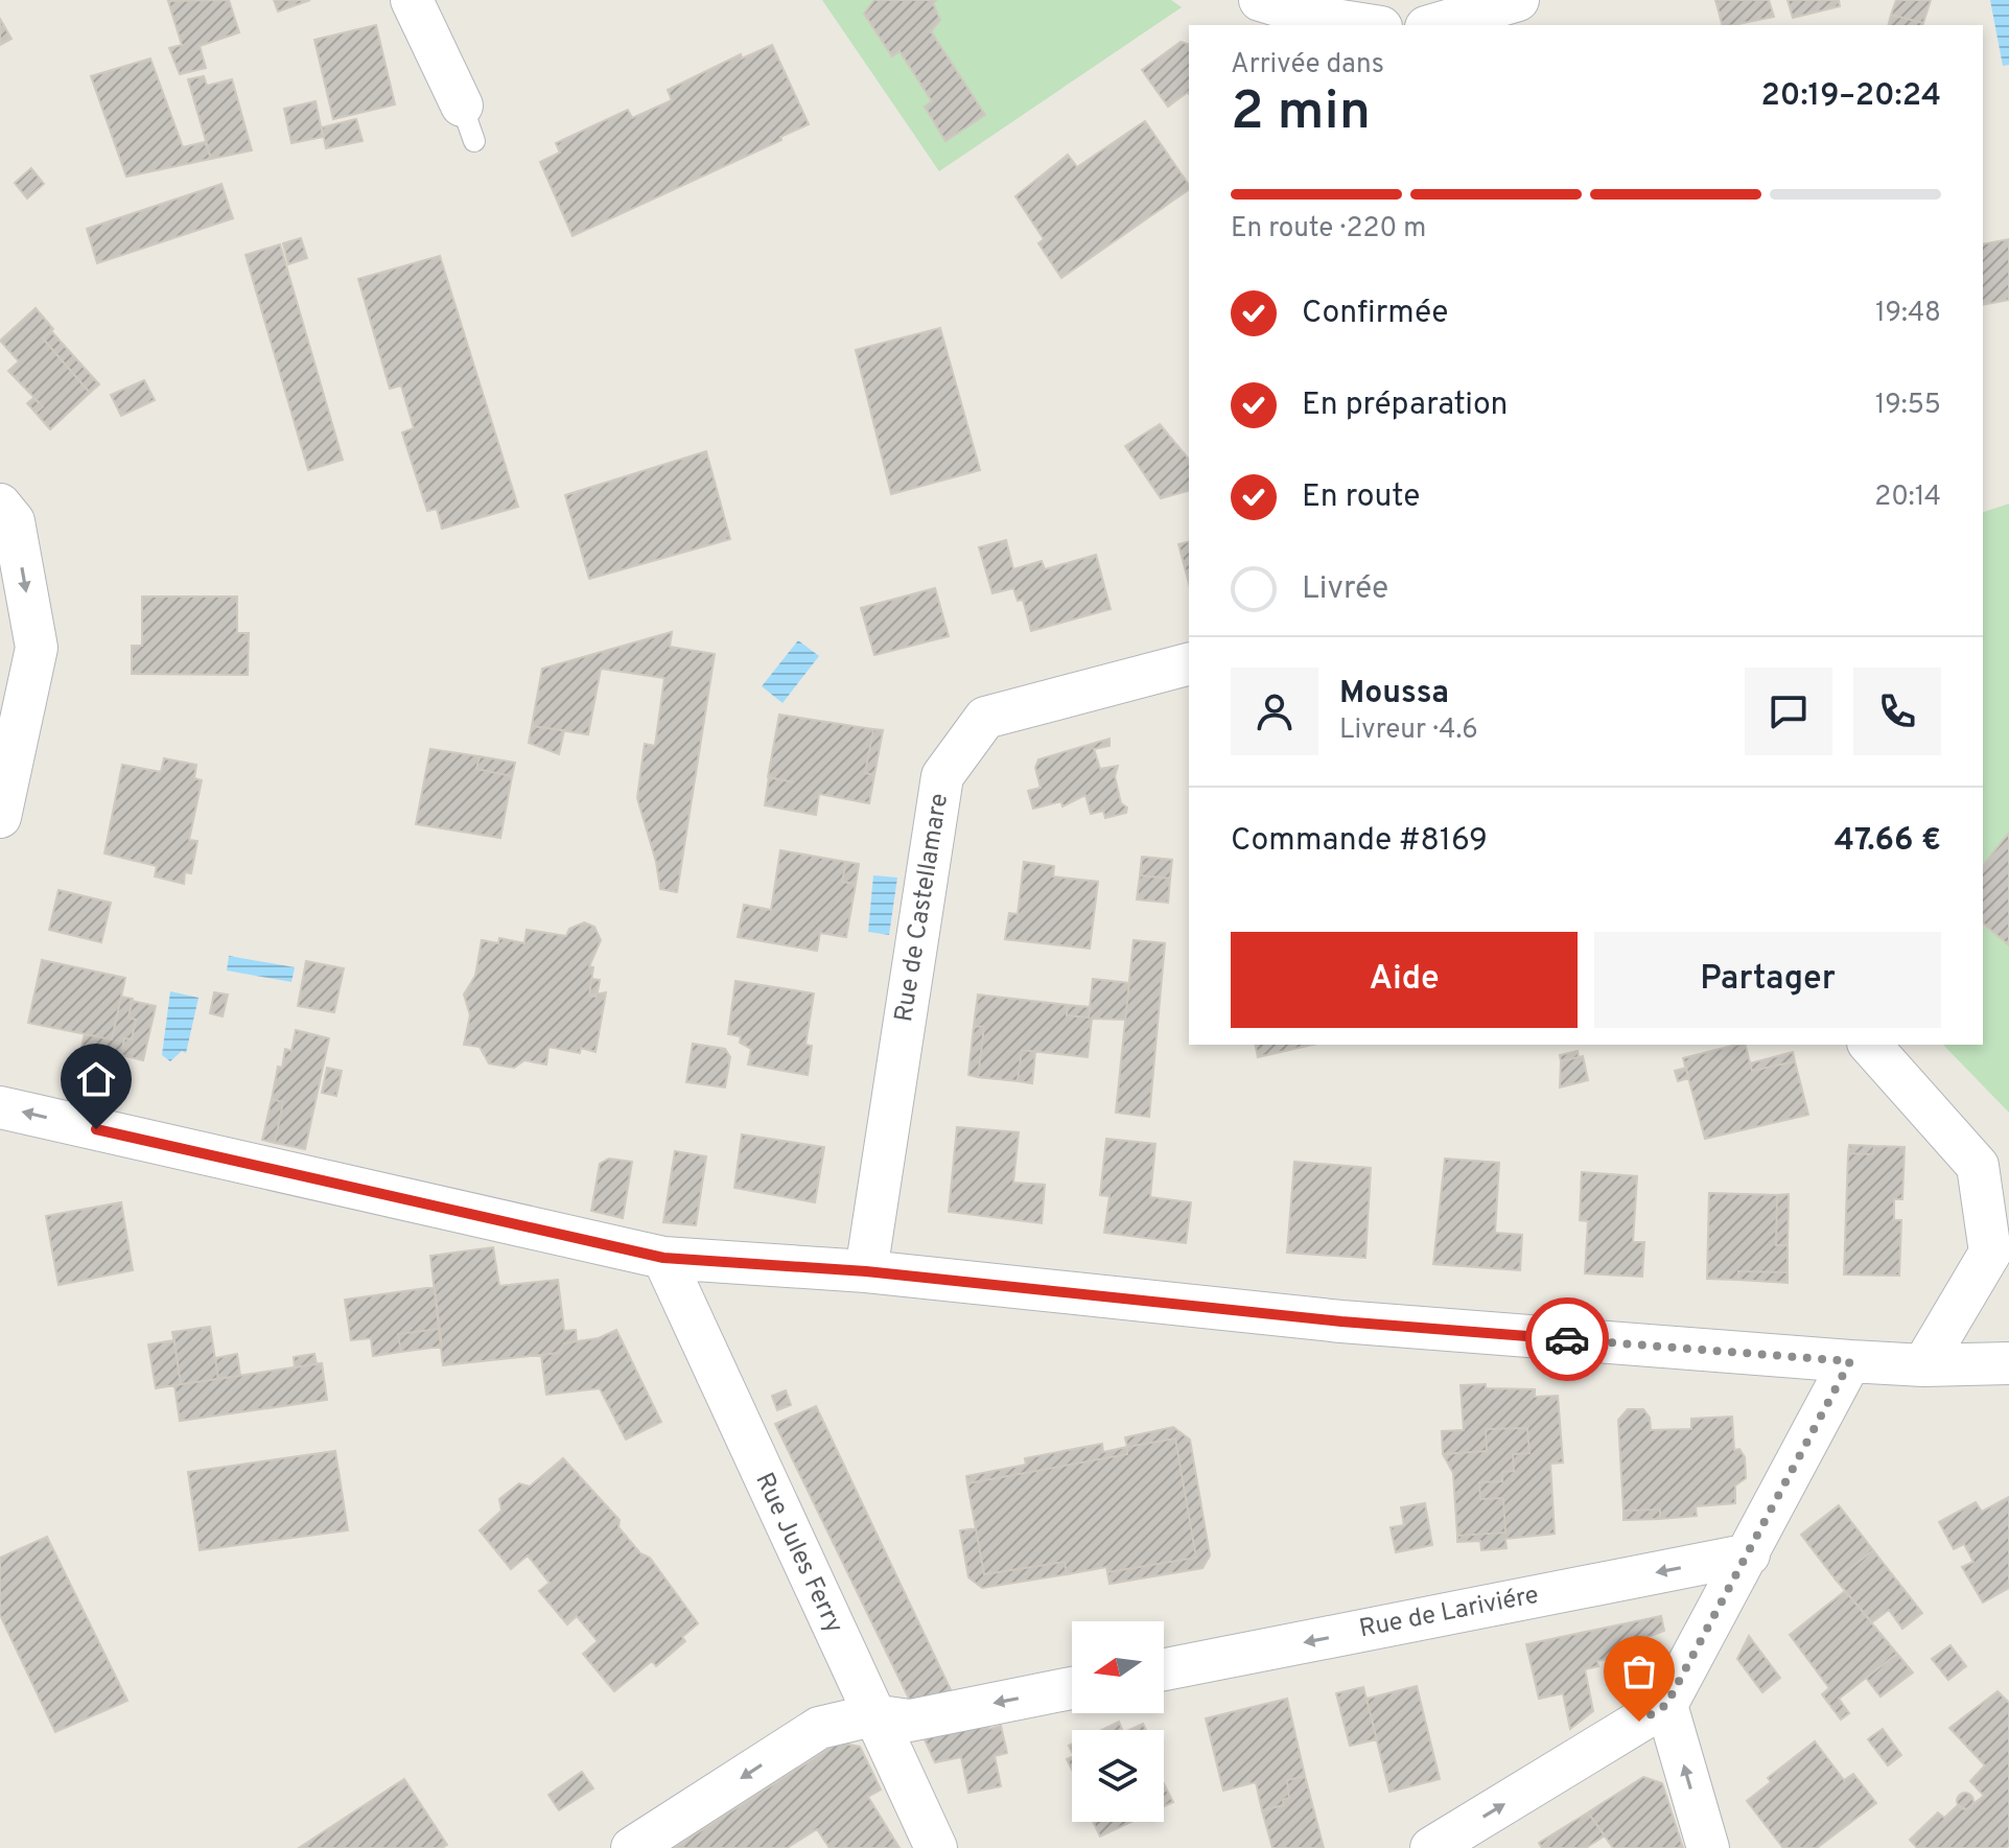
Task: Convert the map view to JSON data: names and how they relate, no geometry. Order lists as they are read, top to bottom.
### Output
{
  "streets": {
    "street": ["Rue de Castellamare", "Rue Jules Ferry", "Rue de Lariviére"]
  },
  "north": "left",
  "page": {
    "heading": ["2 min", "Arrivée dans", "20:19–20:24"],
    "panel": [
      "Moussa",
      "Livreur · 4.6",
      "Commande #8169",
      "47.66 €"
    ],
    "bar": "En route · 220 m",
    "list": [
      ["Confirmée", "19:48"],
      ["En préparation", "19:55"],
      ["En route", "20:14"],
      "Livrée"
    ],
    "buttons": ["Aide", "Partager"]
  }
}
